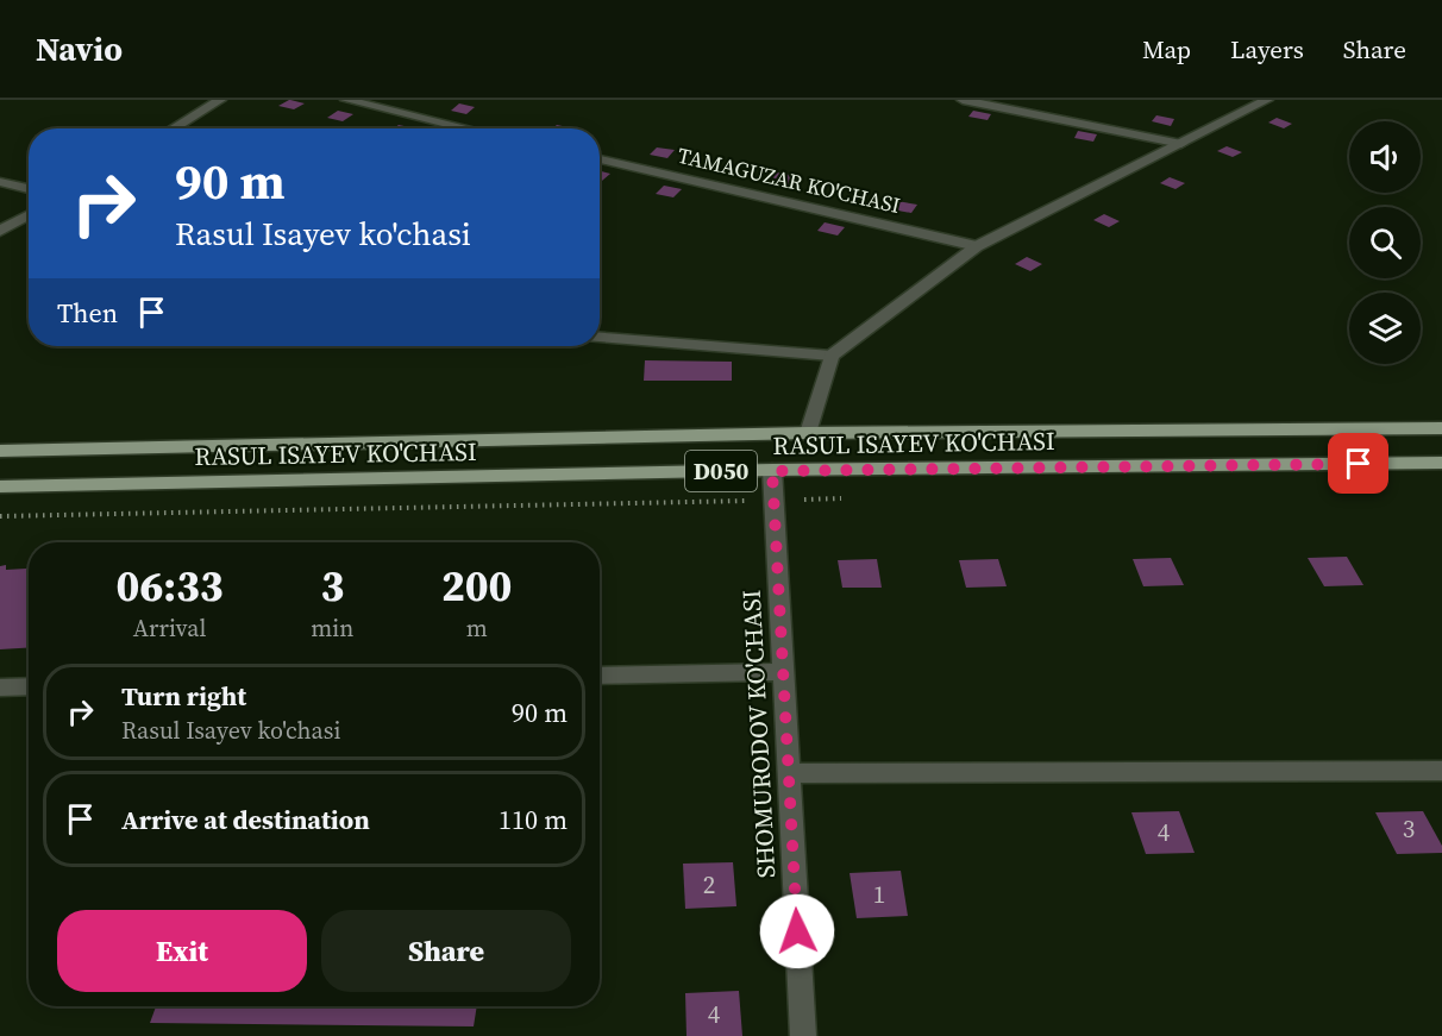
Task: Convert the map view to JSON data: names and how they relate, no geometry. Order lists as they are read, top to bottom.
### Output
{
  "streets": {
    "main road": ["RASUL ISAYEV KO'CHASI", "D050"],
    "street": ["TAMAGUZAR KO'CHASI", "SHOMURODOV KO'CHASI"]
  },
  "crossings": [
    ["RASUL ISAYEV KO'CHASI", "SHOMURODOV KO'CHASI"]
  ],
  "house_numbers": [
    "3",
    "4",
    "2",
    "1",
    "4"
  ],
  "page": {
    "header": "Navio",
    "nav": ["Map", "Layers", "Share"],
    "turn": ["90 m", "Rasul Isayev ko'chasi"],
    "then": "Then",
    "eta": [
      "06:33",
      "Arrival",
      "3",
      "min",
      "200",
      "m"
    ],
    "list": [
      {
        "name": "Turn right",
        "note": "Rasul Isayev ko'chasi",
        "value": "90 m"
      },
      {
        "name": "Arrive at destination",
        "value": "110 m"
      }
    ],
    "buttons": ["Exit", "Share"]
  }
}
